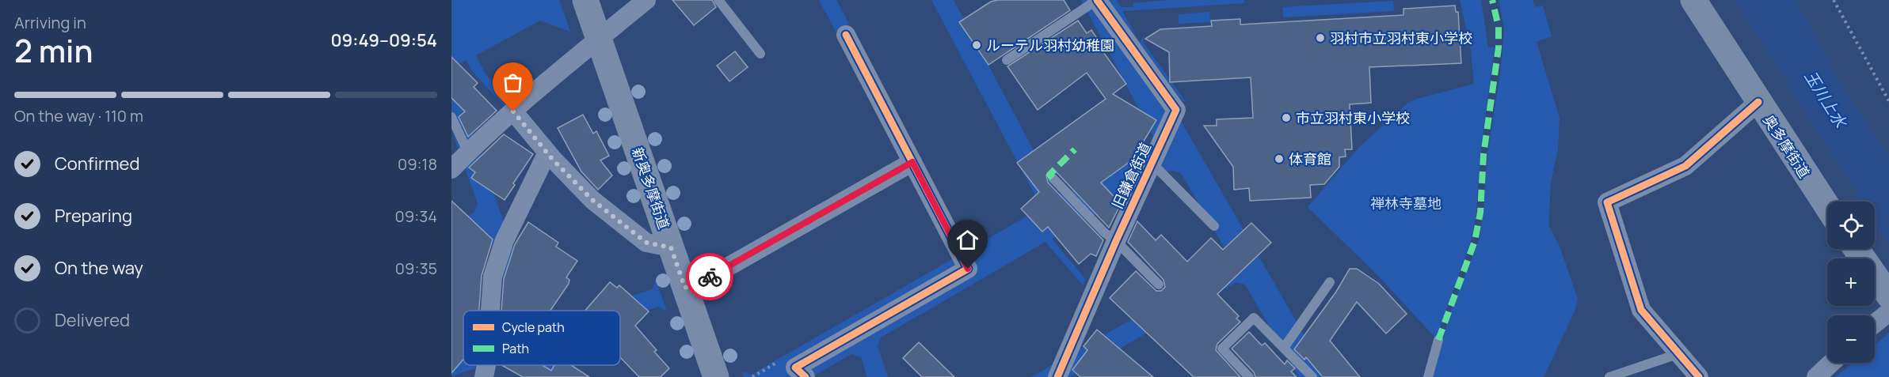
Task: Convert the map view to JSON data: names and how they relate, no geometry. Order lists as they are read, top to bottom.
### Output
{
  "streets": {
    "main road": ["奥多摩街道", "新奥多摩街道"],
    "street": ["旧鎌倉街道"]
  },
  "water": ["玉川上水"],
  "parks": ["禅林寺墓地"],
  "places": [
    "羽村市立羽村東小学校",
    "ルーテル羽村幼稚園",
    "市立羽村東小学校",
    "体育館"
  ],
  "legend": ["Cycle path", "Path"],
  "page": {
    "heading": ["2 min", "Arriving in", "09:49–09:54"],
    "bar": "On the way · 110 m",
    "list": [
      ["Confirmed", "09:18"],
      ["Preparing", "09:34"],
      ["On the way", "09:35"],
      "Delivered"
    ],
    "map_buttons": ["+", "−"]
  }
}
